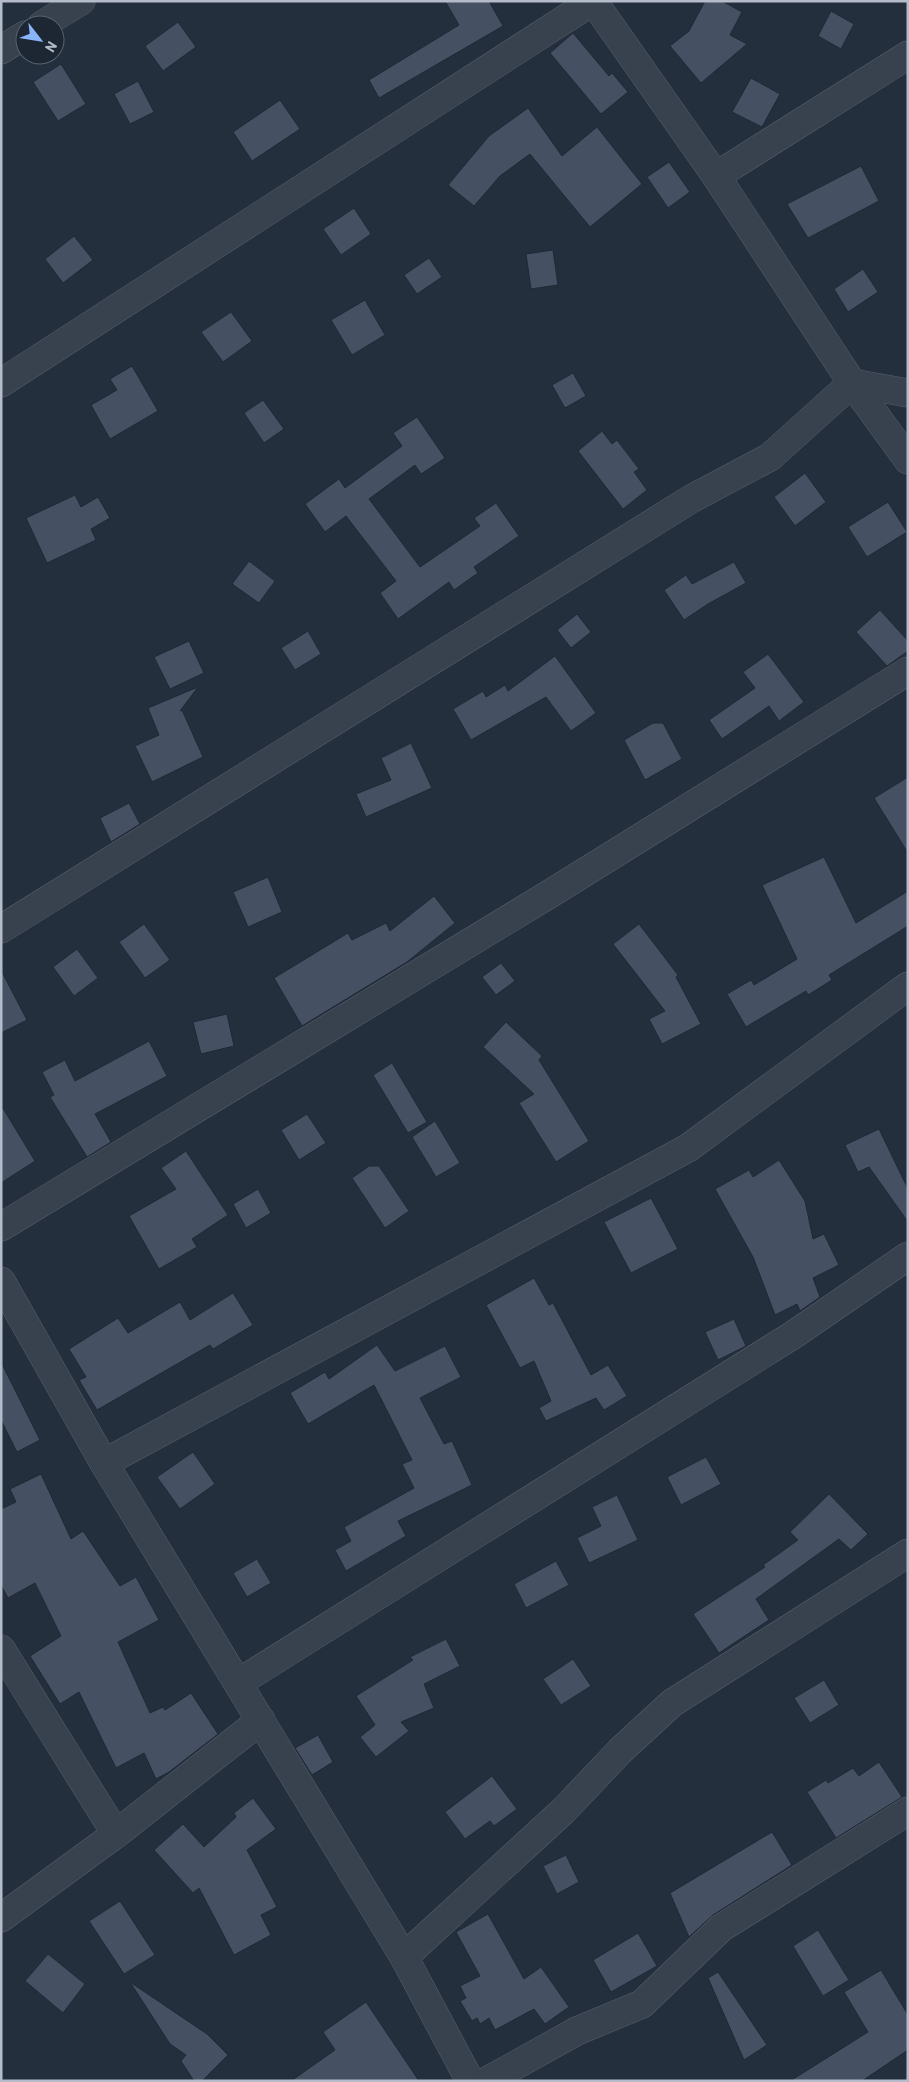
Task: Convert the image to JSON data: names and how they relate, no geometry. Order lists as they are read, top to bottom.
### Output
{
  "north": "bottom right"
}
